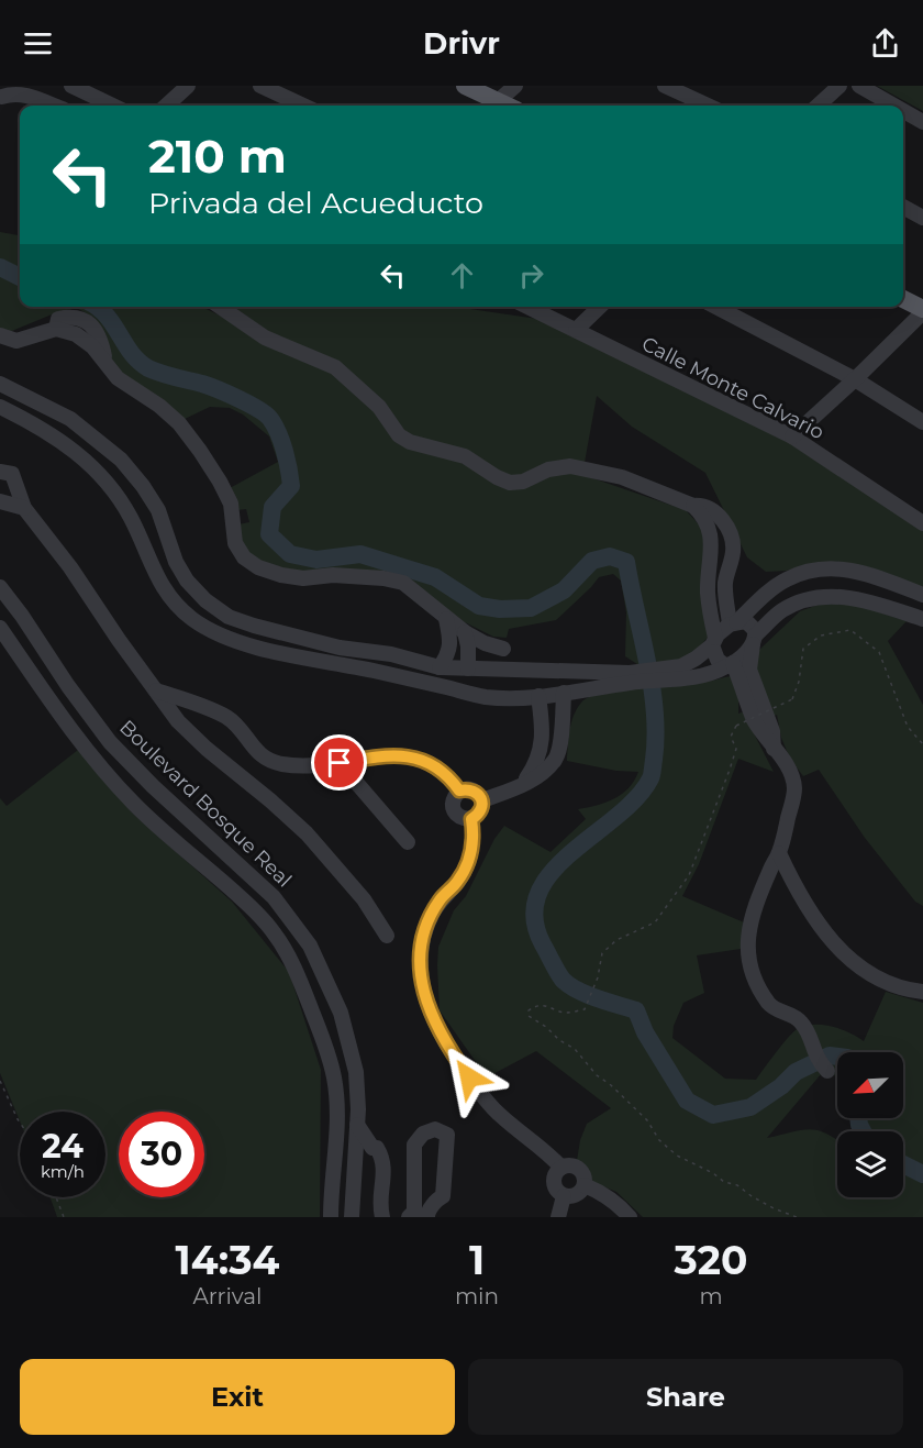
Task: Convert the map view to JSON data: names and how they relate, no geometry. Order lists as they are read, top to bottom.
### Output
{
  "streets": {
    "street": ["Calle Monte Calvario", "Boulevard Bosque Real"]
  },
  "north": "bottom left",
  "page": {
    "header": "Drivr",
    "turn": ["210 m", "Privada del Acueducto"],
    "speed": "24 km/h",
    "limit": "30",
    "eta": [
      "14:34",
      "Arrival",
      "1",
      "min",
      "320",
      "m"
    ],
    "buttons": ["Exit", "Share"]
  }
}
